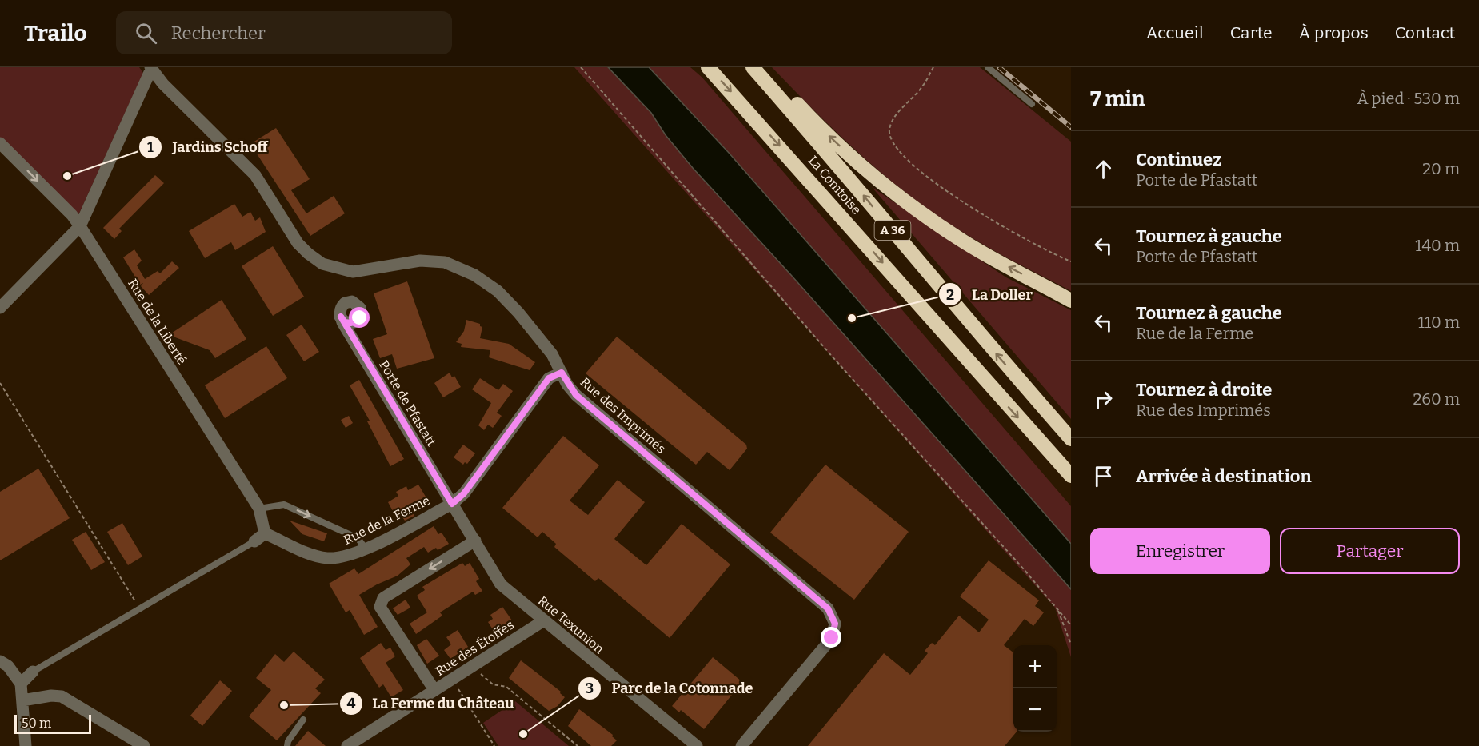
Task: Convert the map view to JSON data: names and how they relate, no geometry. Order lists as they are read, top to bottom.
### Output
{
  "streets": {
    "highway": ["La Comtoise", "A 36"],
    "street": [
      "Rue de la Liberté",
      "Porte de Pfastatt",
      "Rue des Imprimés",
      "Rue de la Ferme",
      "Rue Texunion",
      "Rue des Étoffes"
    ]
  },
  "crossings": [
    ["Rue de la Liberté", "Rue de la Ferme"],
    ["Porte de Pfastatt", "Rue de la Ferme"],
    ["Porte de Pfastatt", "Rue Texunion"],
    ["Rue des Imprimés", "Rue de la Ferme"],
    ["Rue de la Ferme", "Rue Texunion"],
    ["Rue Texunion", "Rue des Étoffes"]
  ],
  "places": [
    "Jardins Schoff",
    "La Doller",
    "La Ferme du Château",
    "Parc de la Cotonnade"
  ],
  "scale_bar": "50 m",
  "page": {
    "header": "Trailo",
    "search": "Rechercher",
    "nav": [
      "Accueil",
      "Carte",
      "À propos",
      "Contact"
    ],
    "heading": ["7 min", "À pied · 530 m"],
    "list": [
      ["Continuez", "Porte de Pfastatt", "20 m"],
      ["Tournez à gauche", "Porte de Pfastatt", "140 m"],
      ["Tournez à gauche", "Rue de la Ferme", "110 m"],
      ["Tournez à droite", "Rue des Imprimés", "260 m"],
      "Arrivée à destination"
    ],
    "buttons": ["Enregistrer", "Partager"],
    "map_buttons": ["+", "−"],
    "scale": "50 m"
  }
}
